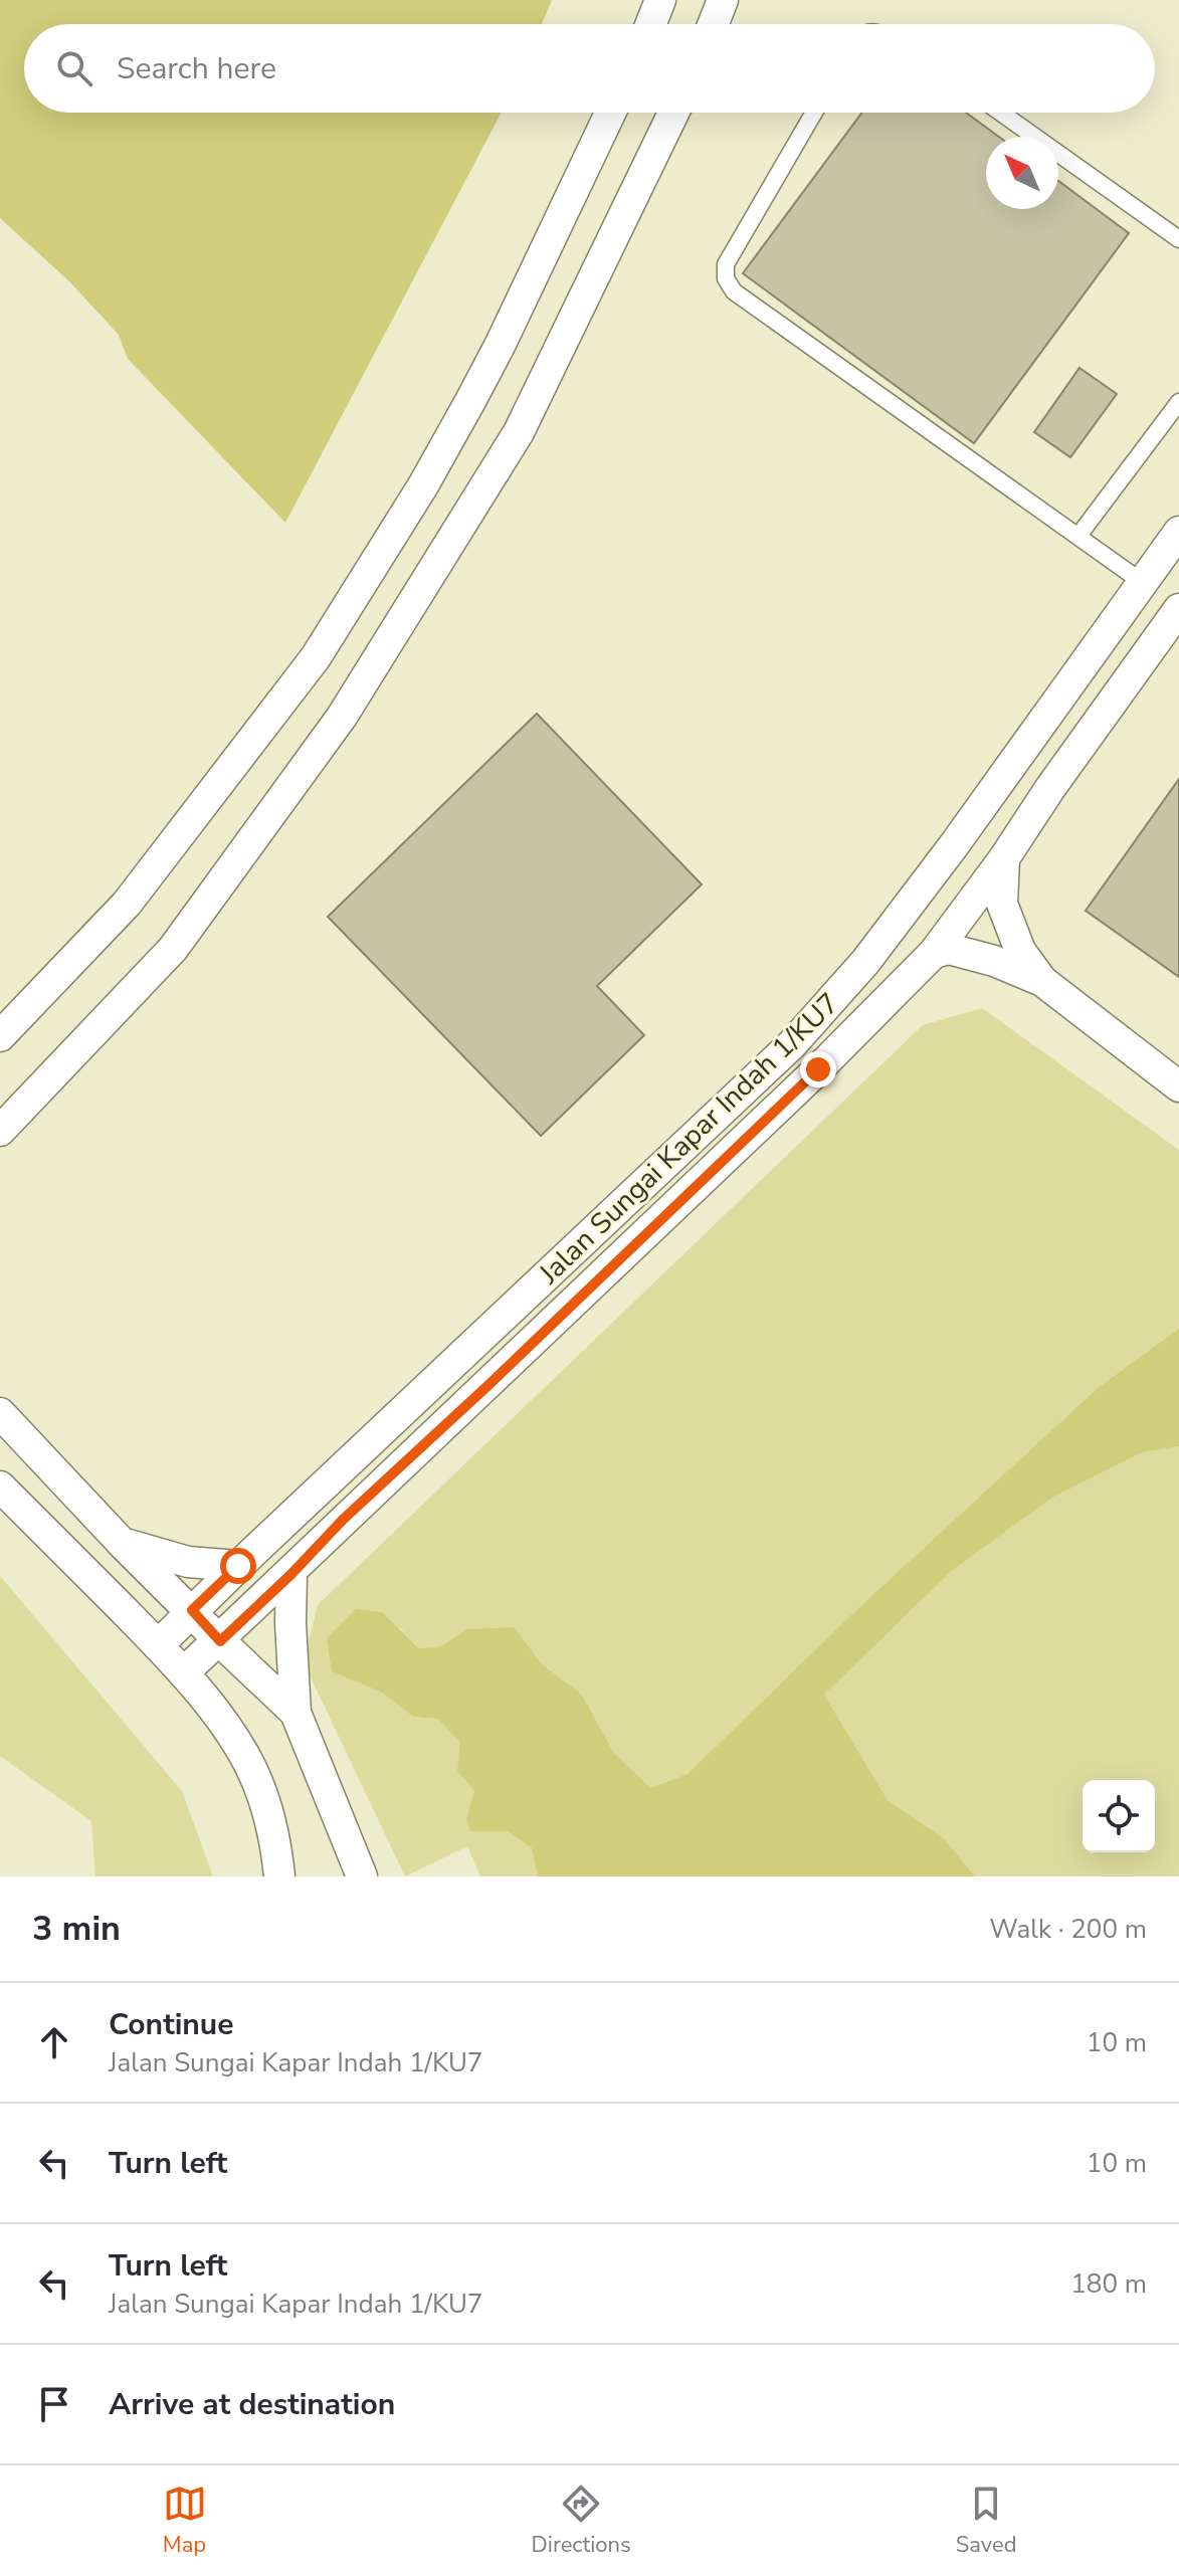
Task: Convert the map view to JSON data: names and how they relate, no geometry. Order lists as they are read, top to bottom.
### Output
{
  "streets": {
    "street": ["Jalan Sungai Kapar Indah 1/KU7"]
  },
  "north": "top left",
  "page": {
    "search": "Search here",
    "heading": ["3 min", "Walk · 200 m"],
    "list": [
      ["Continue", "Jalan Sungai Kapar Indah 1/KU7", "10 m"],
      ["Turn left", "10 m"],
      ["Turn left", "Jalan Sungai Kapar Indah 1/KU7", "180 m"],
      "Arrive at destination"
    ],
    "nav": ["Map", "Directions", "Saved"]
  }
}
